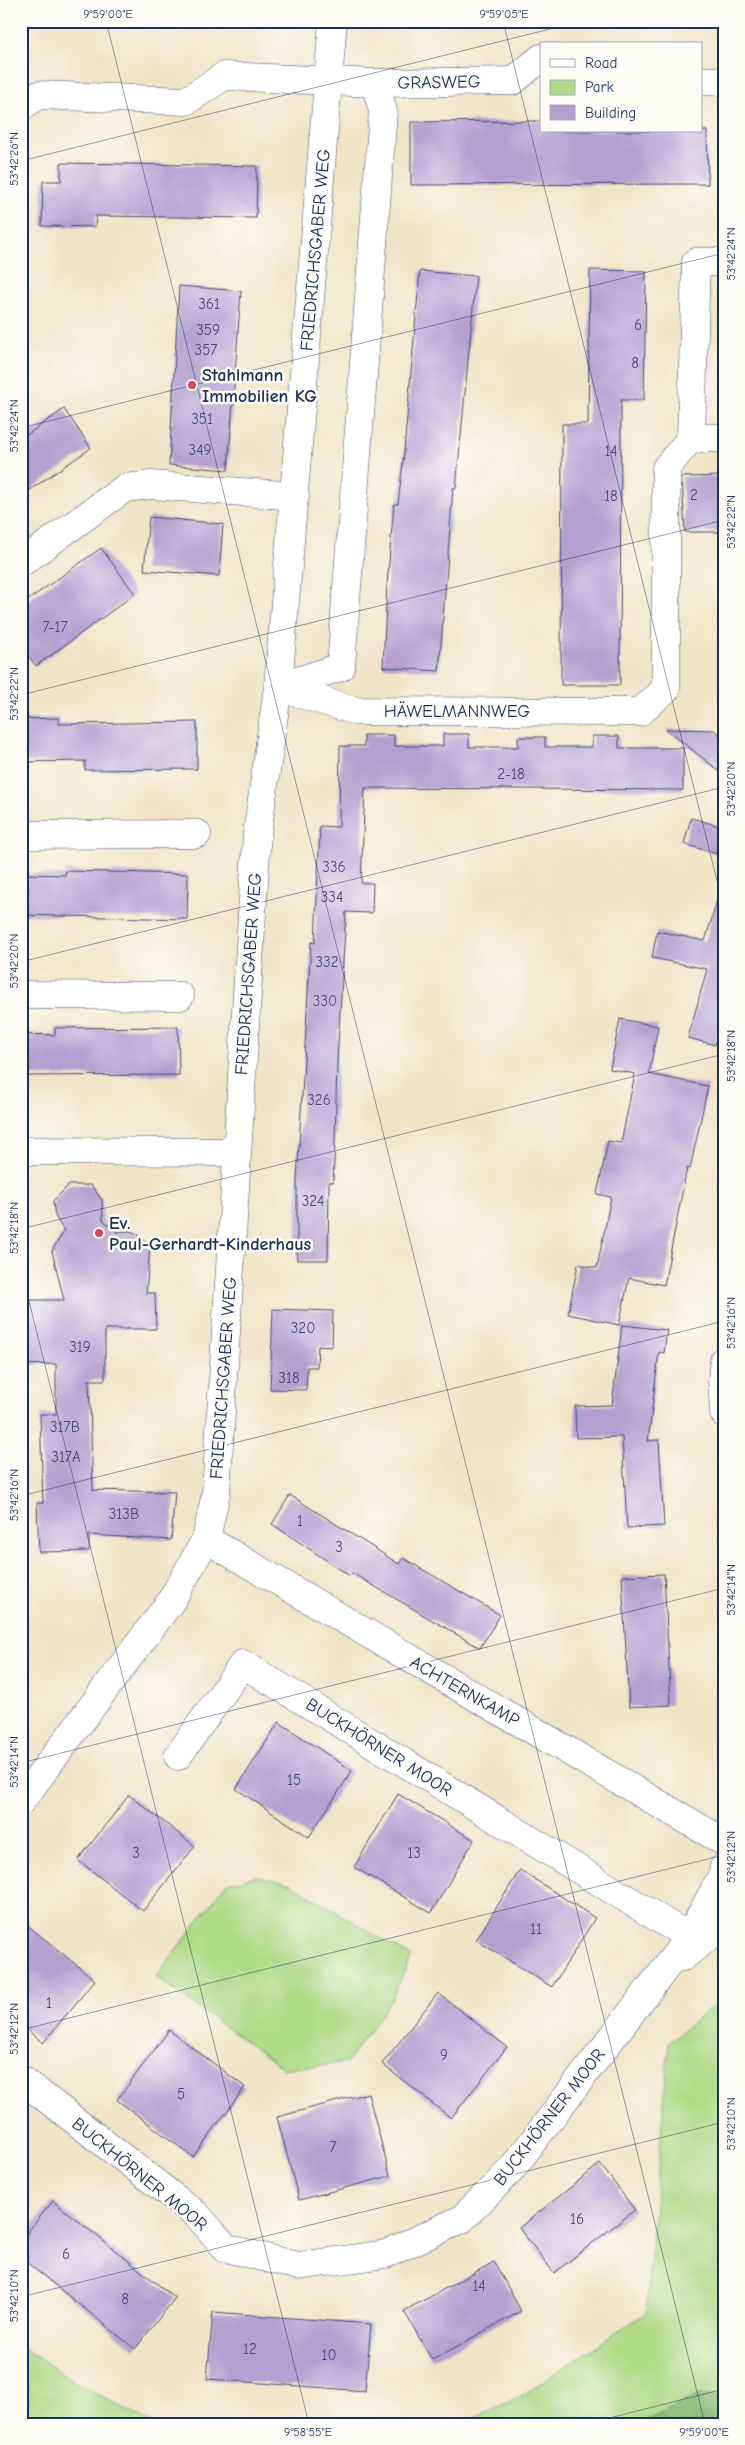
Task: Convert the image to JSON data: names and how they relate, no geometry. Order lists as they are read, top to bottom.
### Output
{
  "streets": {
    "street": [
      "GRASWEG",
      "FRIEDRICHSGABER WEG",
      "HÄWELMANNWEG",
      "ACHTERNKAMP",
      "BUCKHÖRNER MOOR"
    ]
  },
  "crossings": [
    ["GRASWEG", "FRIEDRICHSGABER WEG"],
    ["FRIEDRICHSGABER WEG", "HÄWELMANNWEG"],
    ["FRIEDRICHSGABER WEG", "ACHTERNKAMP"]
  ],
  "places": ["Stahlmann Immobilien KG", "Ev. Paul-Gerhardt-Kinderhaus"],
  "house_numbers": [
    "361",
    "6",
    "359",
    "357",
    "8",
    "351",
    "349",
    "14",
    "2",
    "18",
    "7-17",
    "2-18",
    "336",
    "334",
    "332",
    "330",
    "326",
    "324",
    "320",
    "319",
    "318",
    "317B",
    "317A",
    "313B",
    "1",
    "3",
    "15",
    "3",
    "13",
    "11",
    "1",
    "9",
    "5",
    "7",
    "16",
    "6",
    "14",
    "8",
    "12",
    "10"
  ],
  "legend": ["Road", "Park", "Building"],
  "coordinates": [
    "9°59'00\"E",
    "9°59'05\"E",
    "53°42'26\"N",
    "53°42'24\"N",
    "53°42'22\"N",
    "53°42'20\"N",
    "53°42'18\"N",
    "53°42'16\"N",
    "53°42'14\"N",
    "53°42'12\"N",
    "53°42'10\"N",
    "9°58'55\"E"
  ]
}
